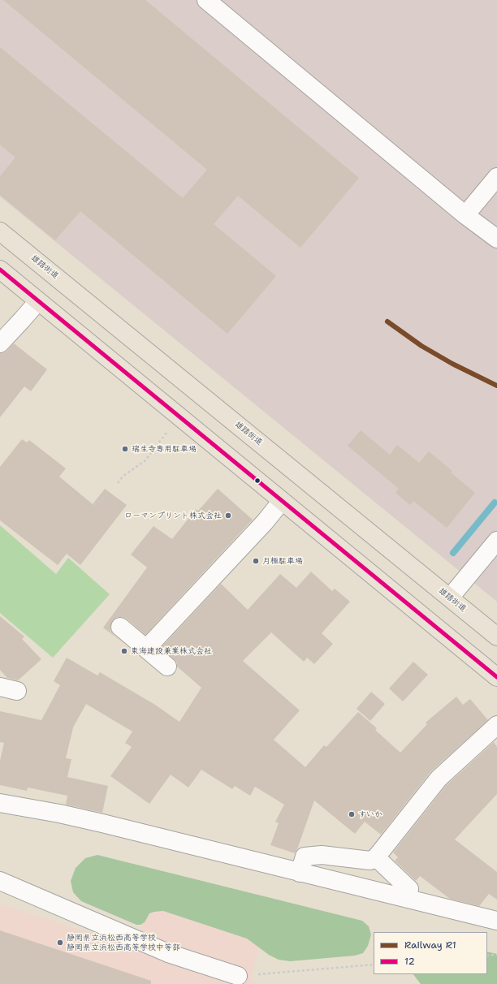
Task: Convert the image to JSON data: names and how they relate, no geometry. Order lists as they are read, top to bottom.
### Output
{
  "streets": {
    "main road": ["雄踏街道"]
  },
  "places": [
    "瑞生寺専用駐車場",
    "ローマンプリント株式会社",
    "月極駐車場",
    "東海建設兼業株式会社",
    "すいか",
    "静岡県立浜松西高等学校 静岡県立浜松西高等学校中等部"
  ],
  "lines": ["transit line 12", "rail line R1"],
  "legend": ["Railway R1", "12"]
}
